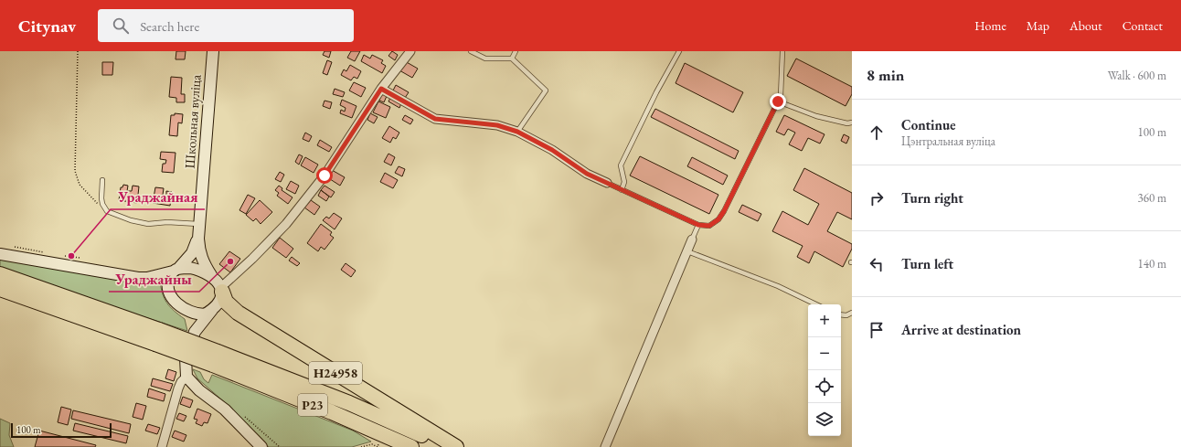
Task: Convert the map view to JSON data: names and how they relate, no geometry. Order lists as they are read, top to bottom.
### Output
{
  "streets": {
    "highway": ["Н24958", "Р23"],
    "street": ["Школьная вуліца"]
  },
  "crossings": [
    ["Школьная вуліца", "Н24958"]
  ],
  "places": ["Ураджайная", "Ураджайны"],
  "scale_bar": "100 m",
  "page": {
    "header": "Citynav",
    "search": "Search here",
    "nav": [
      "Home",
      "Map",
      "About",
      "Contact"
    ],
    "heading": ["8 min", "Walk · 600 m"],
    "list": [
      ["Continue", "Цэнтральная вуліца", "100 m"],
      ["Turn right", "360 m"],
      ["Turn left", "140 m"],
      "Arrive at destination"
    ],
    "map_buttons": ["+", "−"],
    "scale": "100 m"
  }
}
